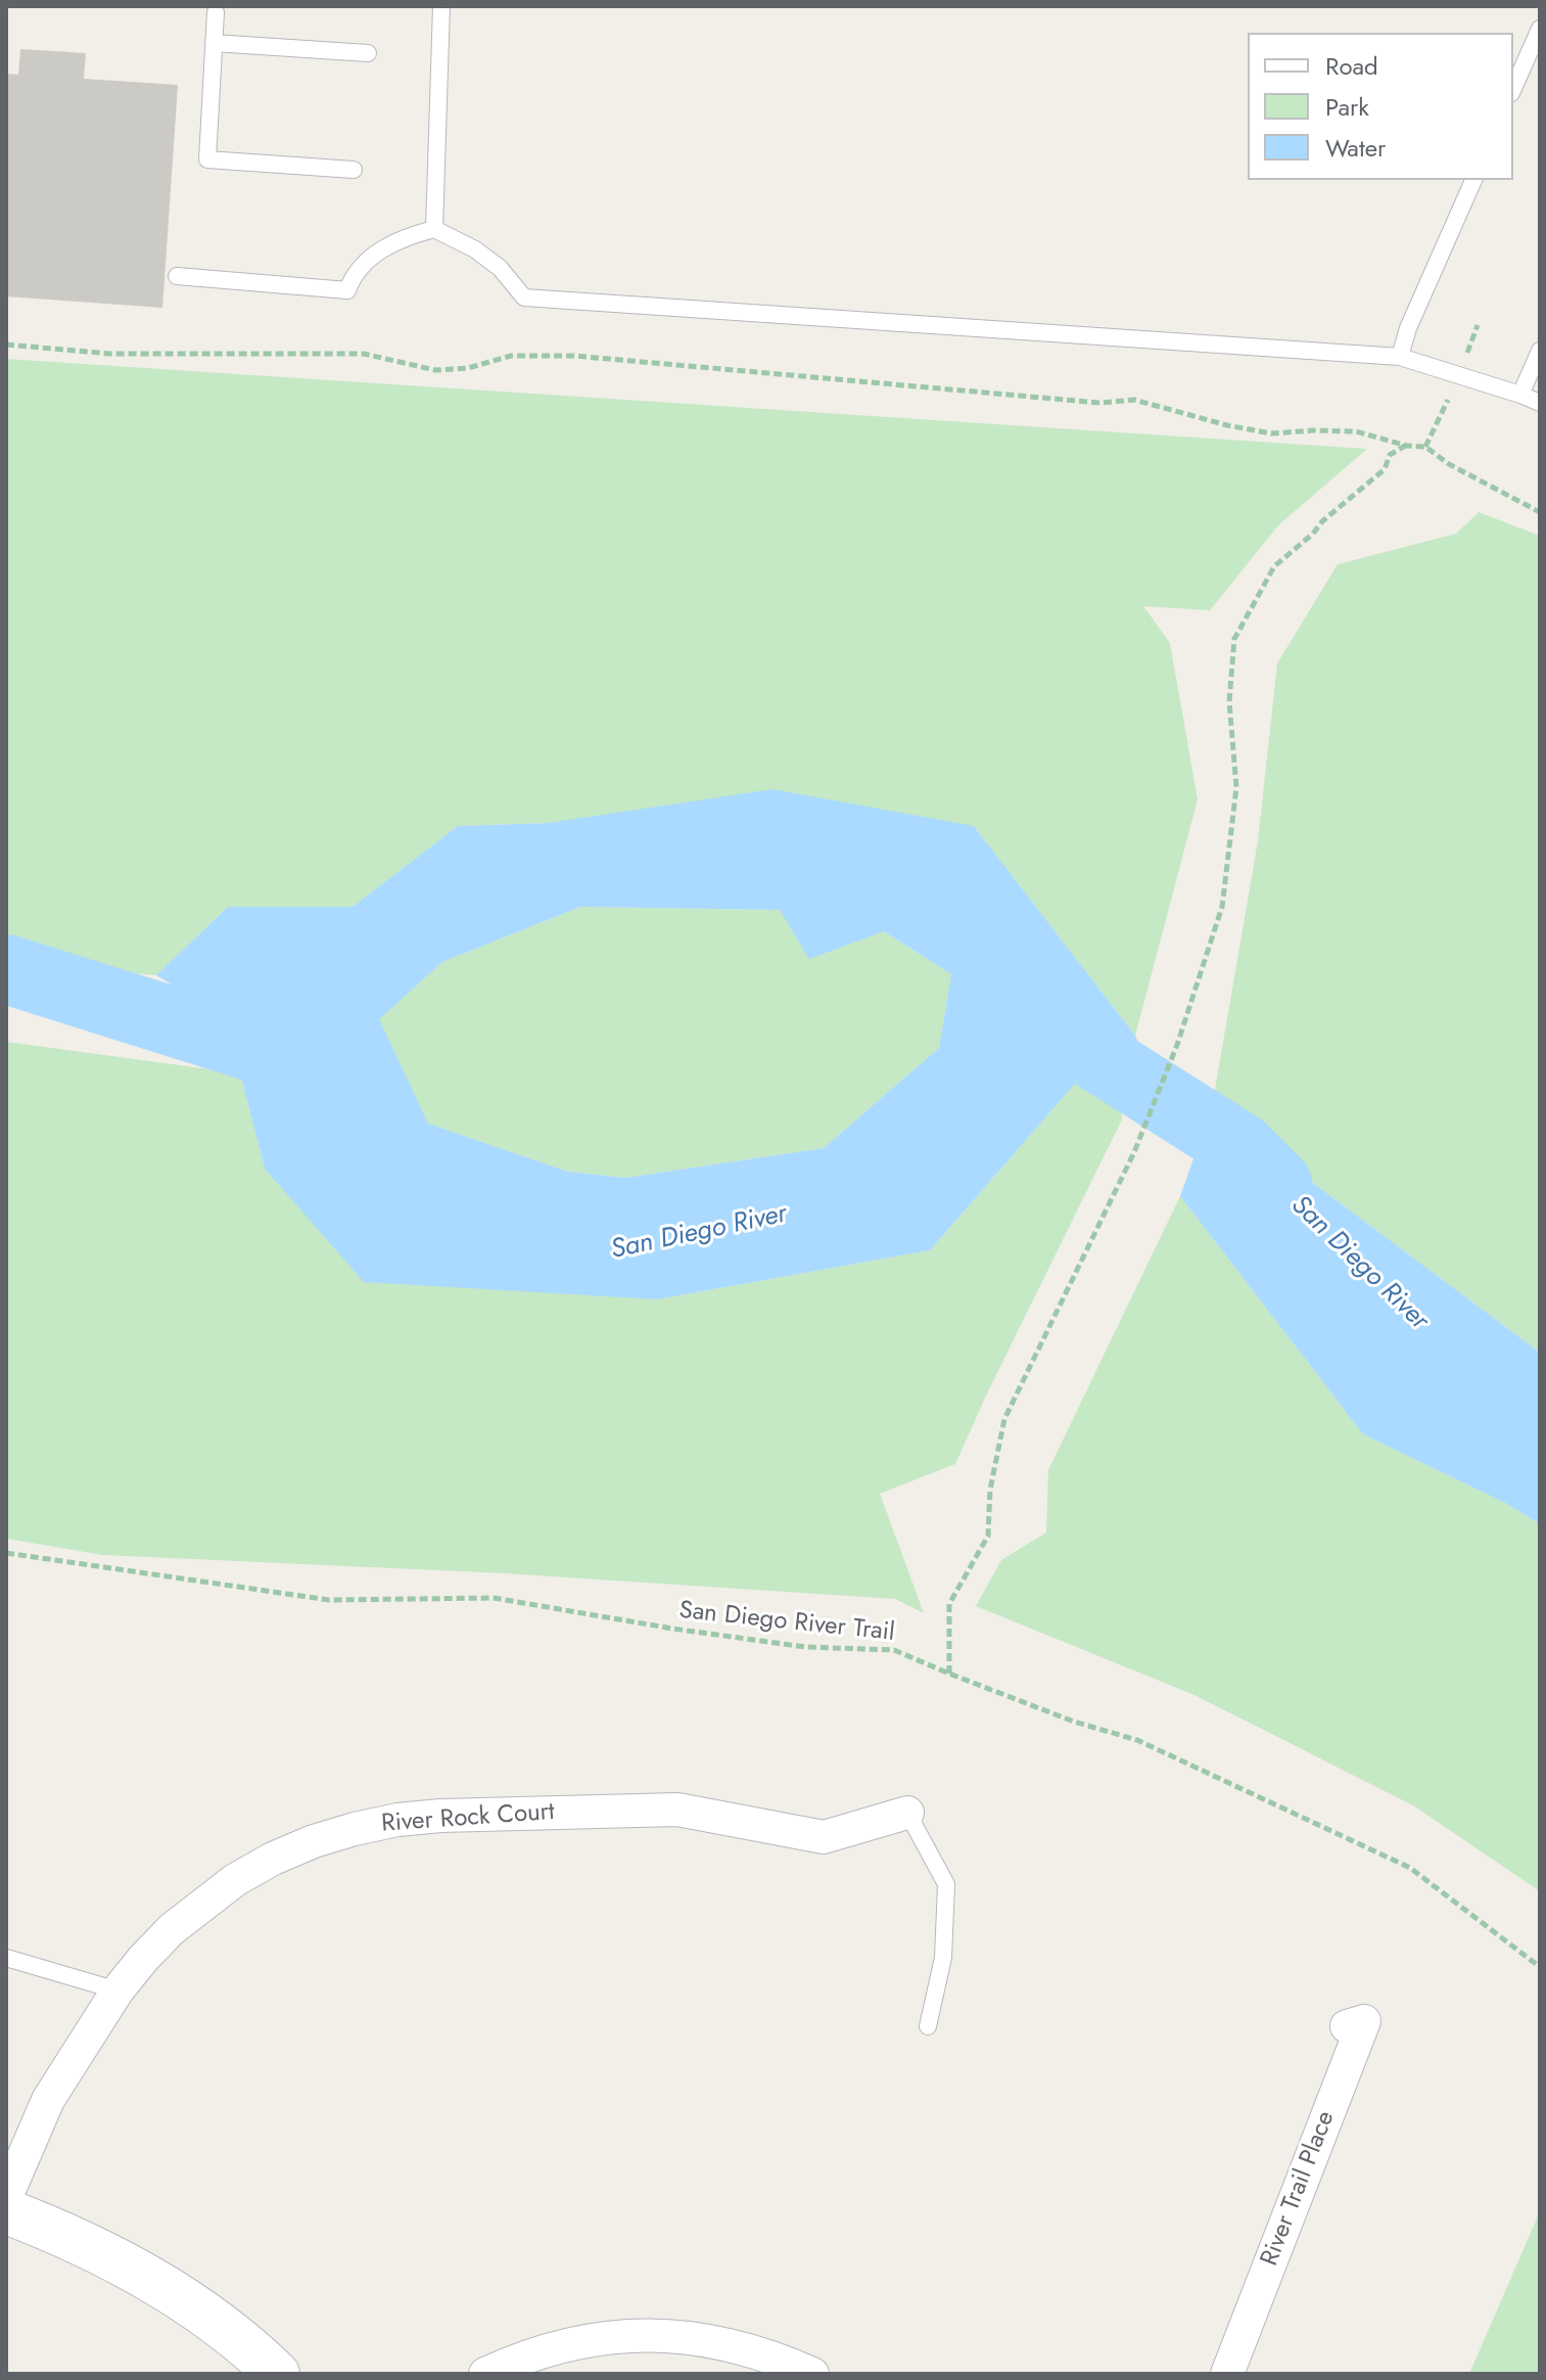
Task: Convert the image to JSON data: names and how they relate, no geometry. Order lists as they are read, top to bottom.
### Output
{
  "streets": {
    "street": ["River Rock Court", "River Trail Place"],
    "path": ["San Diego River Trail"]
  },
  "water": ["San Diego River"],
  "legend": ["Road", "Park", "Water"]
}
